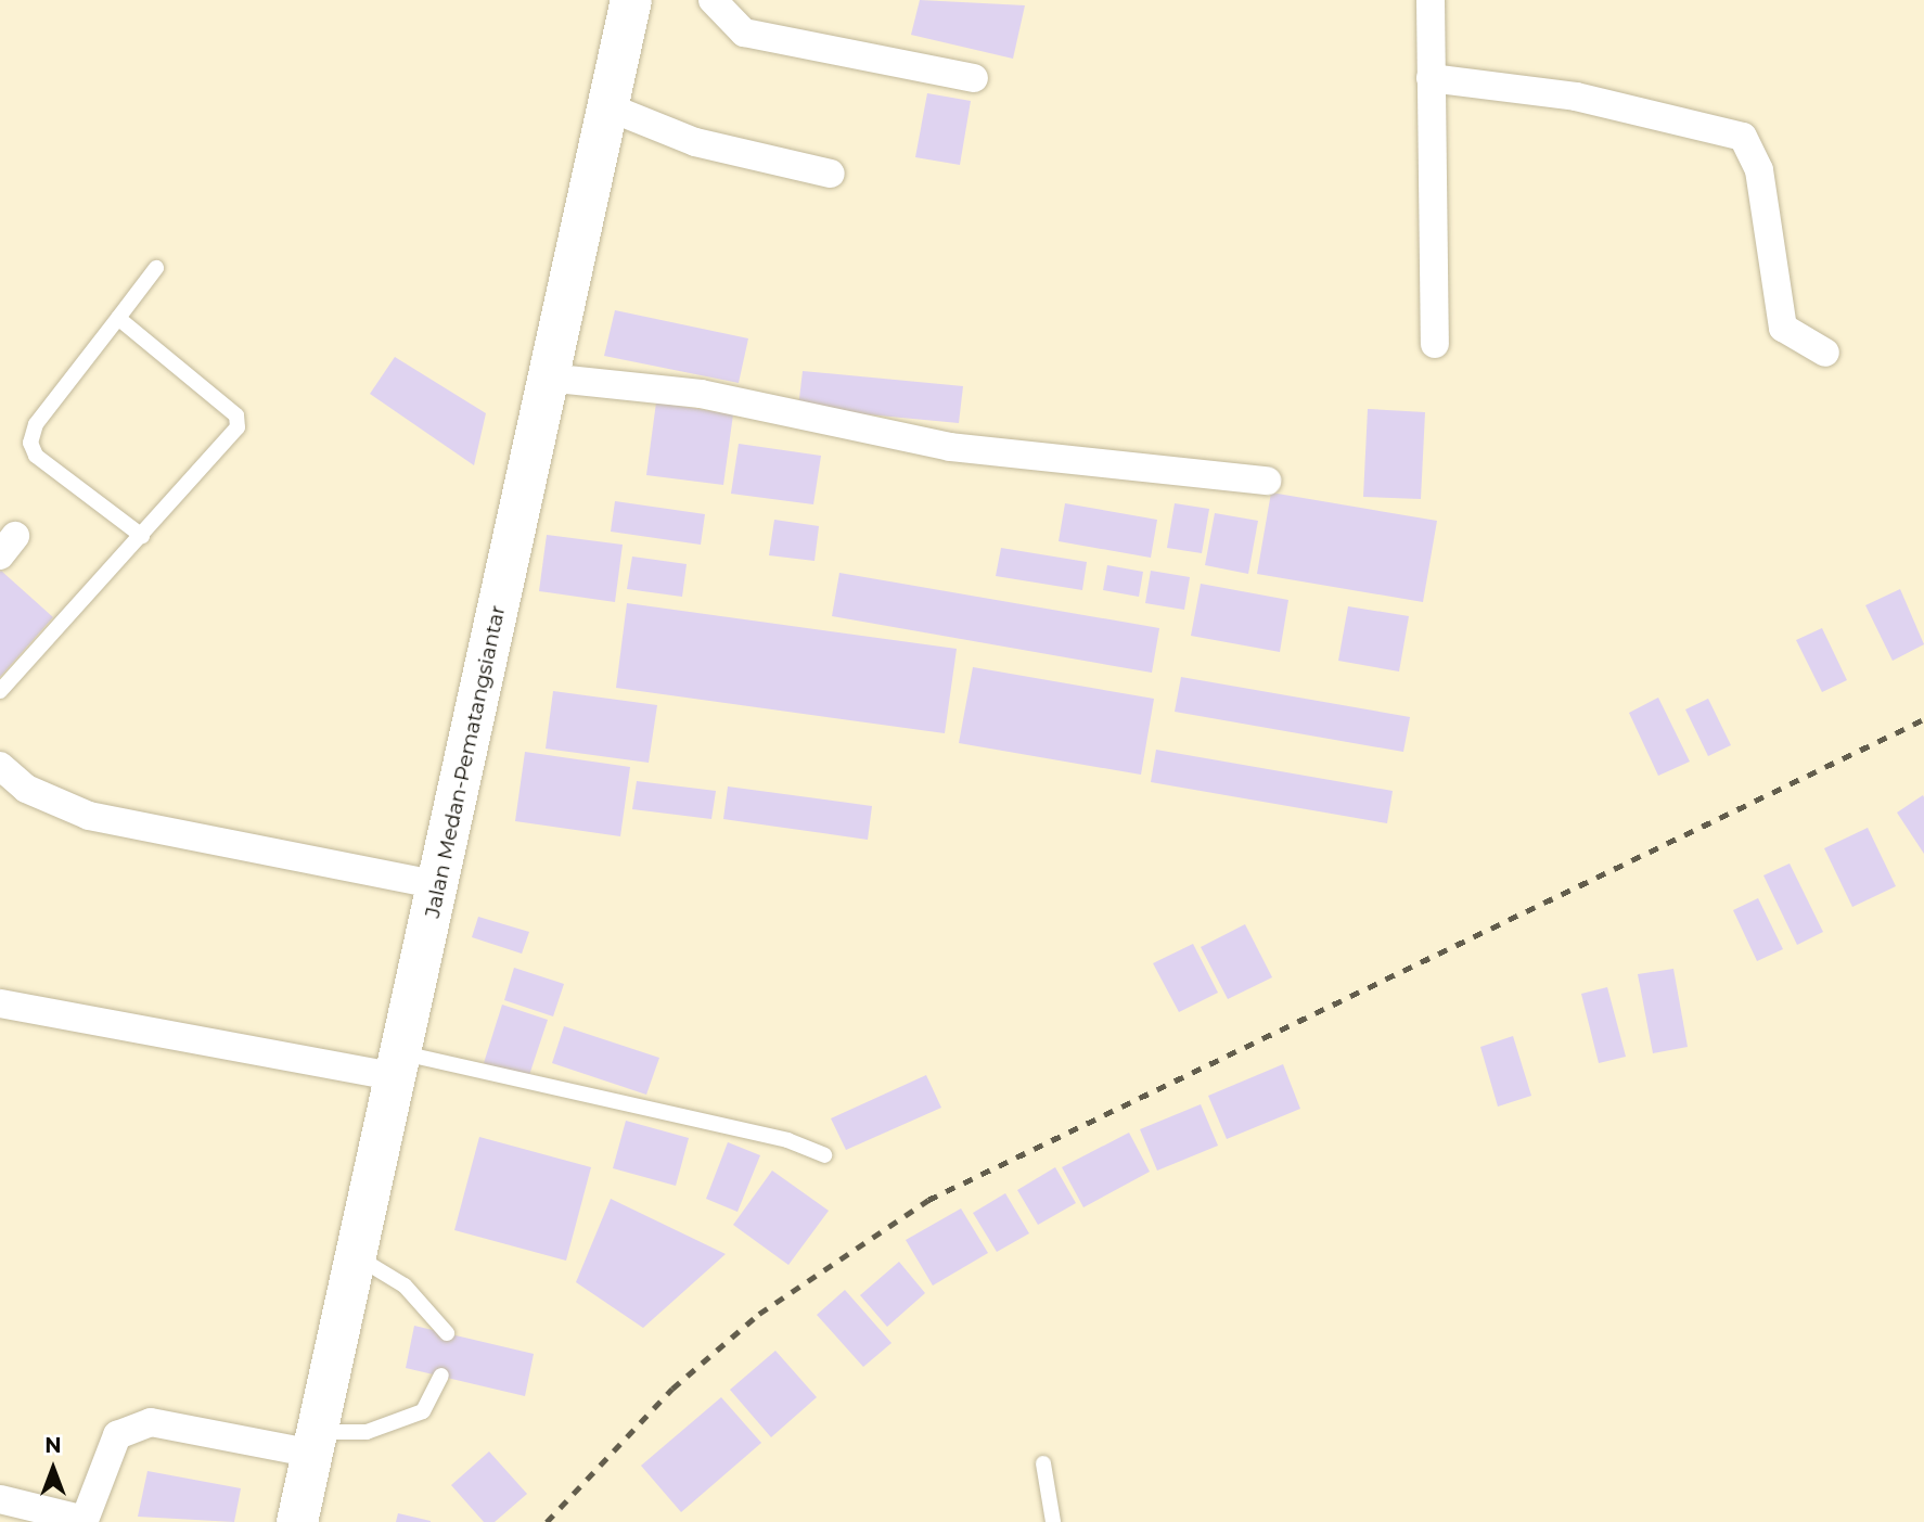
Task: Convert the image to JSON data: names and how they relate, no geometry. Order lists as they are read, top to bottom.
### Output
{
  "streets": {
    "highway": ["Jalan Medan-Pematangsiantar"]
  },
  "north": "top"
}
